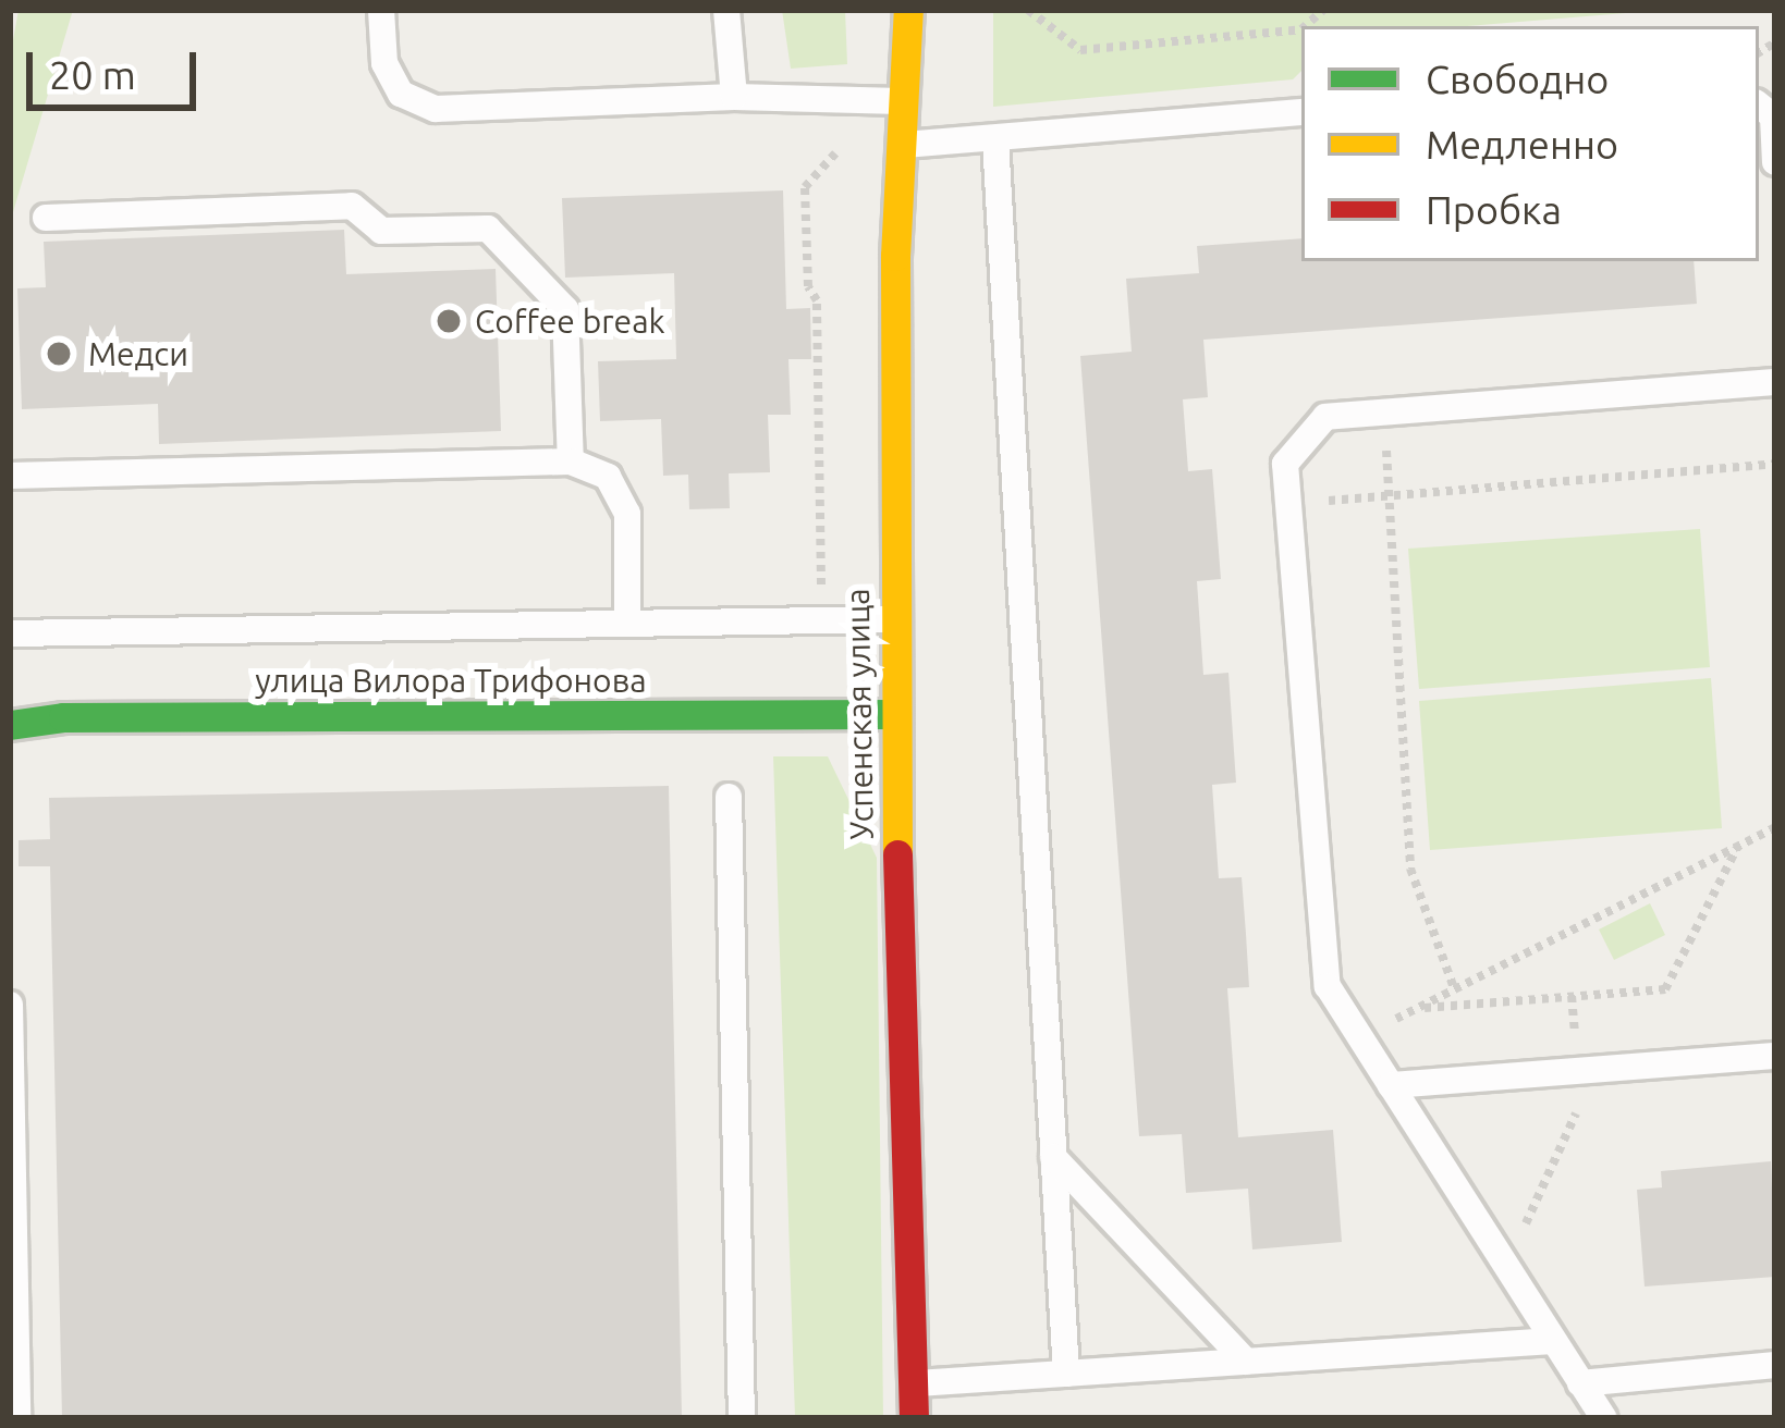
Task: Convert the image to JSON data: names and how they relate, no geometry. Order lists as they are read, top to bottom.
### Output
{
  "streets": {
    "street": ["улица Вилора Трифонова", "Успенская улица"]
  },
  "crossings": [
    ["улица Вилора Трифонова", "Успенская улица"]
  ],
  "places": ["Coffee break", "Медси"],
  "legend": ["Свободно", "Медленно", "Пробка"],
  "scale_bar": "20 m"
}
